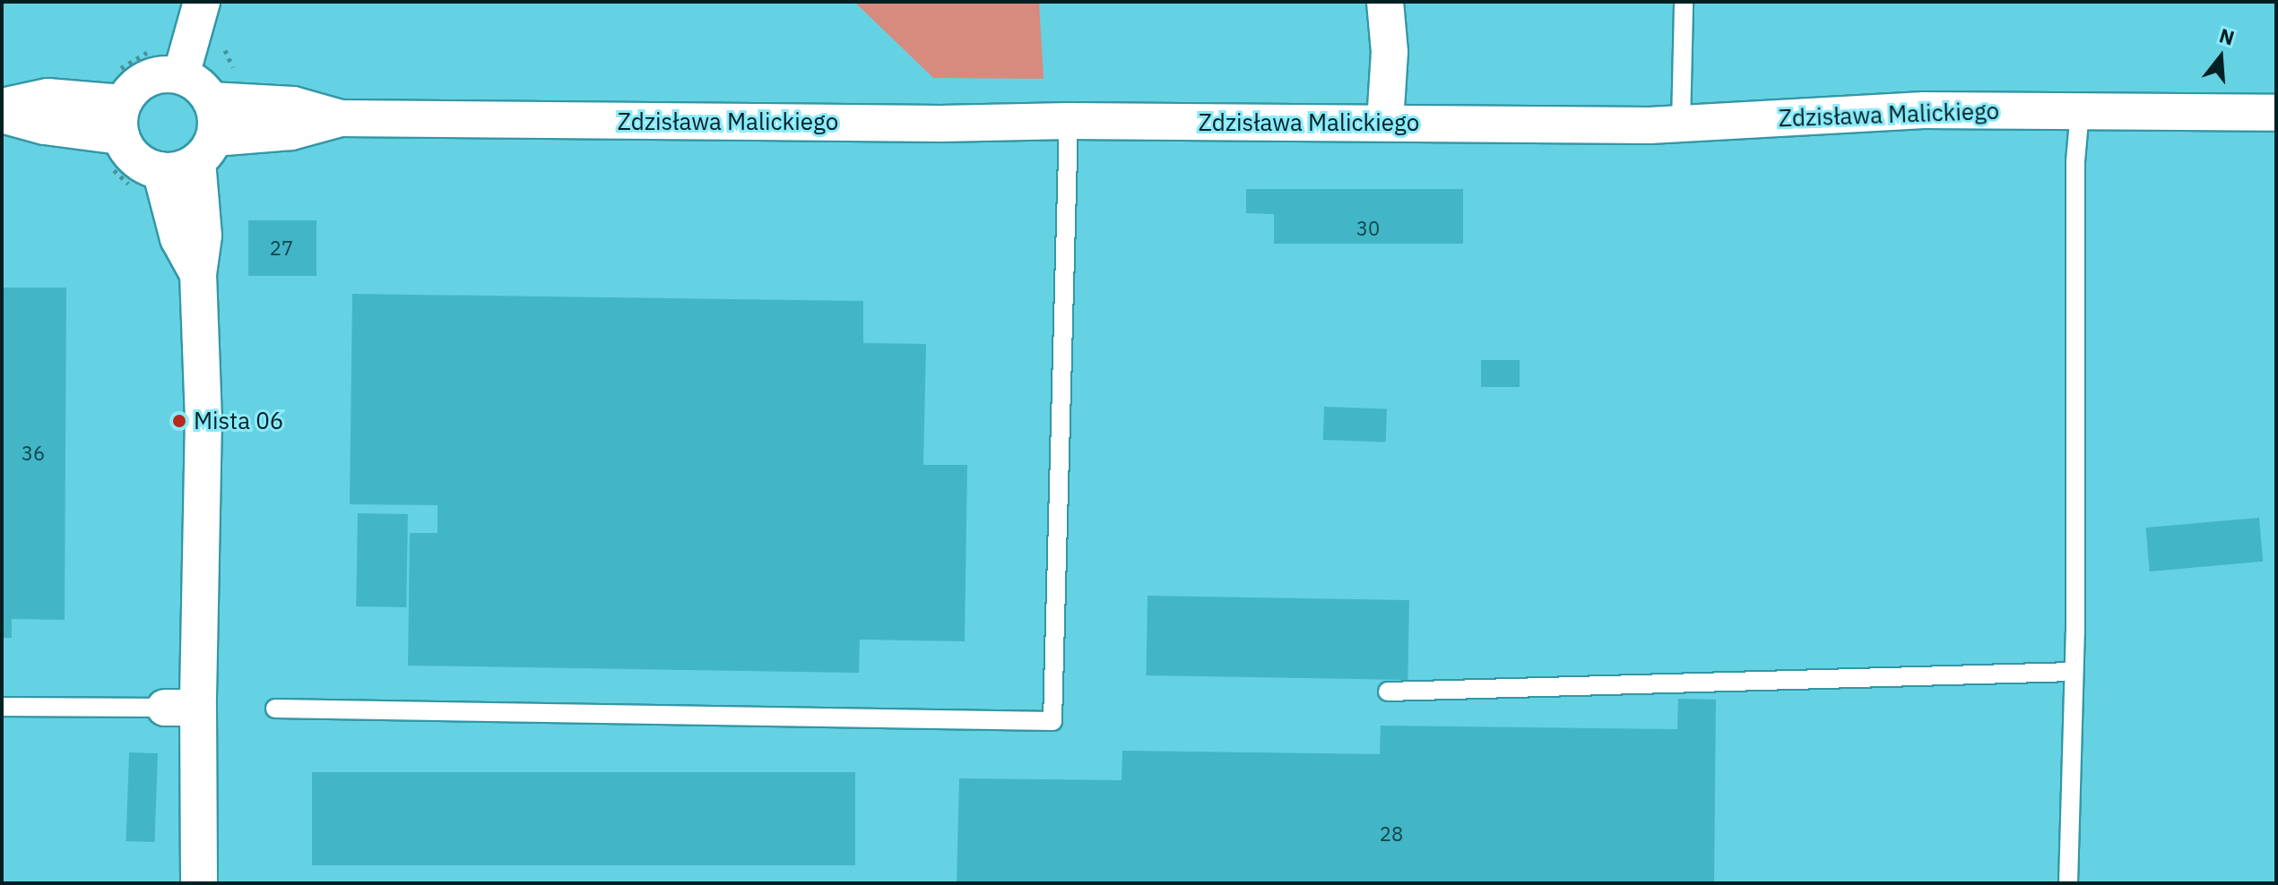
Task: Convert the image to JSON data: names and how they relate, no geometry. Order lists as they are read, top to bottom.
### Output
{
  "streets": {
    "street": ["Zdzisława Malickiego"]
  },
  "places": ["Mista 06"],
  "house_numbers": [
    "30",
    "27",
    "36",
    "28"
  ],
  "north": "top"
}
